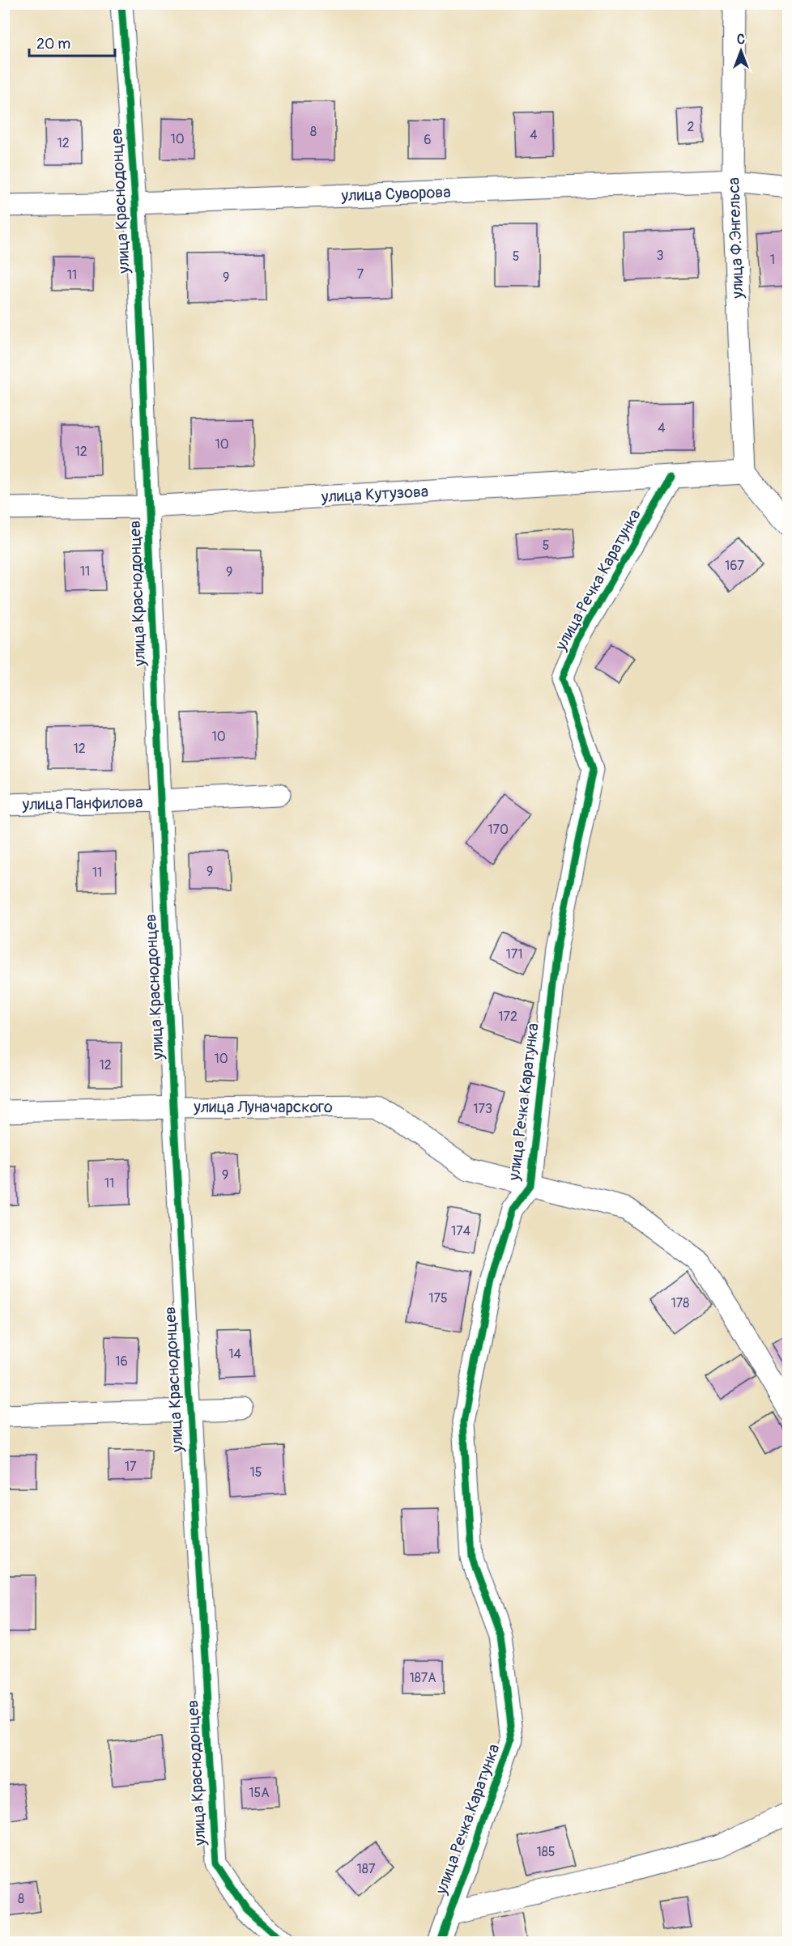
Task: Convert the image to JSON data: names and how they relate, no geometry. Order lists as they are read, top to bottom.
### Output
{
  "streets": {
    "street": [
      "улица Суворова",
      "улица Краснодонцев",
      "улица Ф.Энгельса",
      "улица Кутузова",
      "улица Речка Каратунка",
      "улица Панфилова",
      "улица Луначарского"
    ]
  },
  "crossings": [
    ["улица Суворова", "улица Краснодонцев"],
    ["улица Суворова", "улица Ф.Энгельса"],
    ["улица Краснодонцев", "улица Кутузова"],
    ["улица Краснодонцев", "улица Панфилова"],
    ["улица Краснодонцев", "улица Луначарского"],
    ["улица Ф.Энгельса", "улица Кутузова"],
    ["улица Кутузова", "улица Речка Каратунка"],
    ["улица Речка Каратунка", "улица Луначарского"]
  ],
  "house_numbers": [
    "2",
    "8",
    "4",
    "10",
    "6",
    "12",
    "3",
    "5",
    "1",
    "7",
    "11",
    "9",
    "4",
    "10",
    "12",
    "5",
    "167",
    "11",
    "9",
    "10",
    "12",
    "170",
    "9",
    "11",
    "171",
    "172",
    "10",
    "12",
    "173",
    "9",
    "11",
    "174",
    "175",
    "178",
    "14",
    "16",
    "17",
    "15",
    "187А",
    "15А",
    "185",
    "187",
    "8"
  ],
  "scale_bar": "20 m",
  "north": "top"
}
